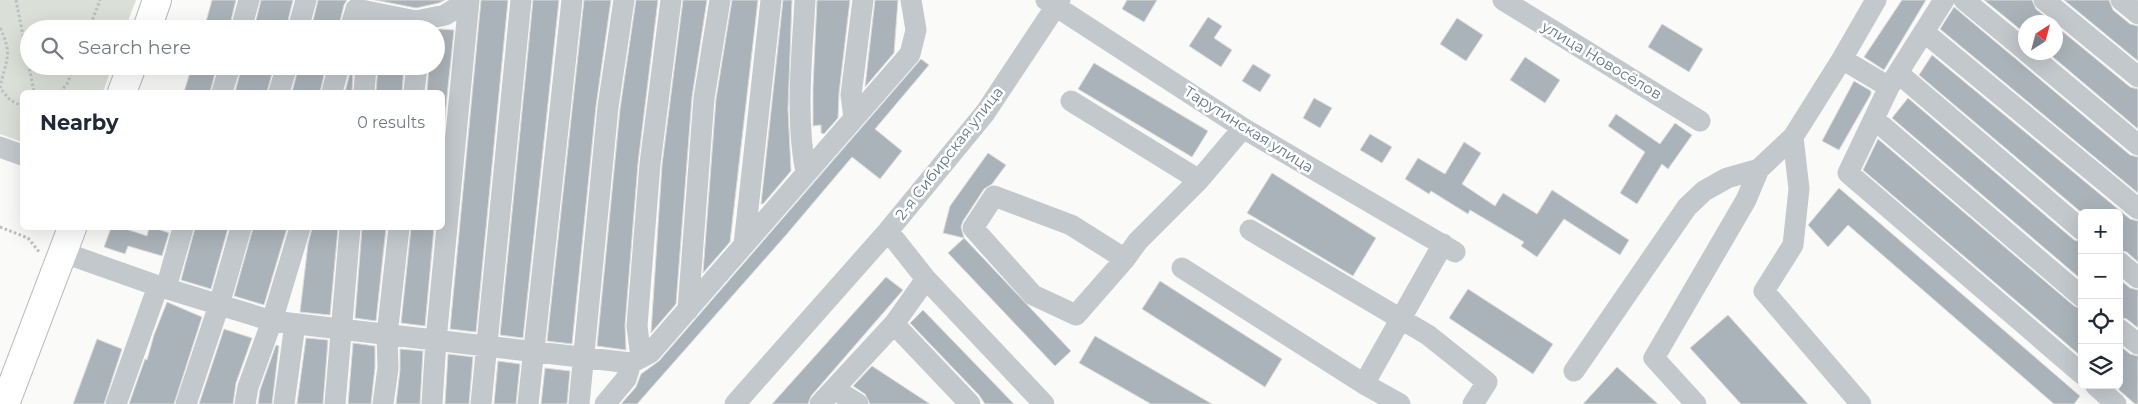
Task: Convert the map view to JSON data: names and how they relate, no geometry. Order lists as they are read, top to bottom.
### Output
{
  "streets": {
    "street": ["улица Новосёлов", "Тарутинская улица", "2-я Сибирская улица"]
  },
  "crossings": [
    ["Тарутинская улица", "2-я Сибирская улица"]
  ],
  "north": "top right",
  "page": {
    "search": "Search here",
    "heading": ["Nearby", "0 results"],
    "map_buttons": ["+", "−"]
  }
}
